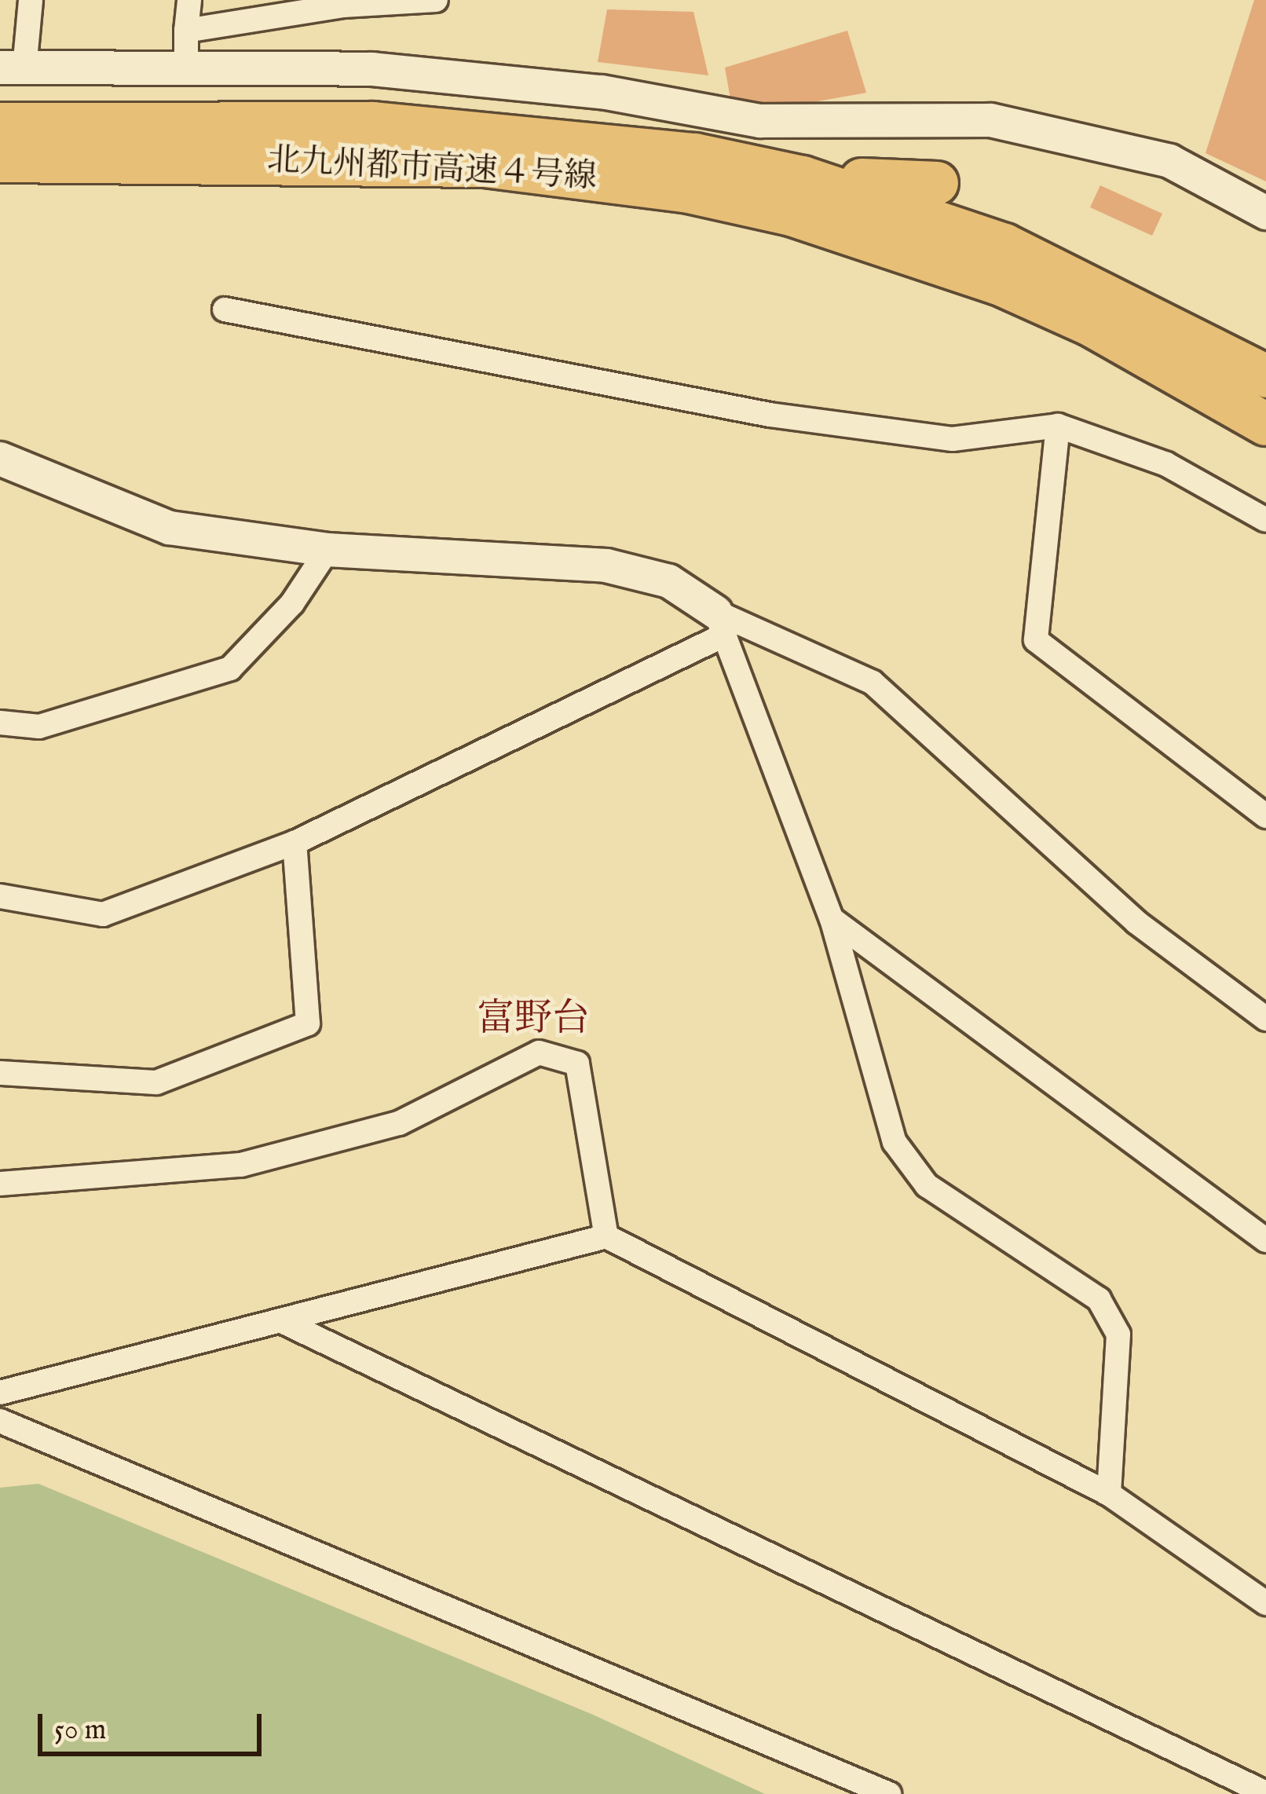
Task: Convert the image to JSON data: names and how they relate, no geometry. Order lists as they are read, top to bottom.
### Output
{
  "streets": {
    "highway": ["北九州都市高速４号線"]
  },
  "districts": ["富野台"],
  "scale_bar": "50 m"
}
